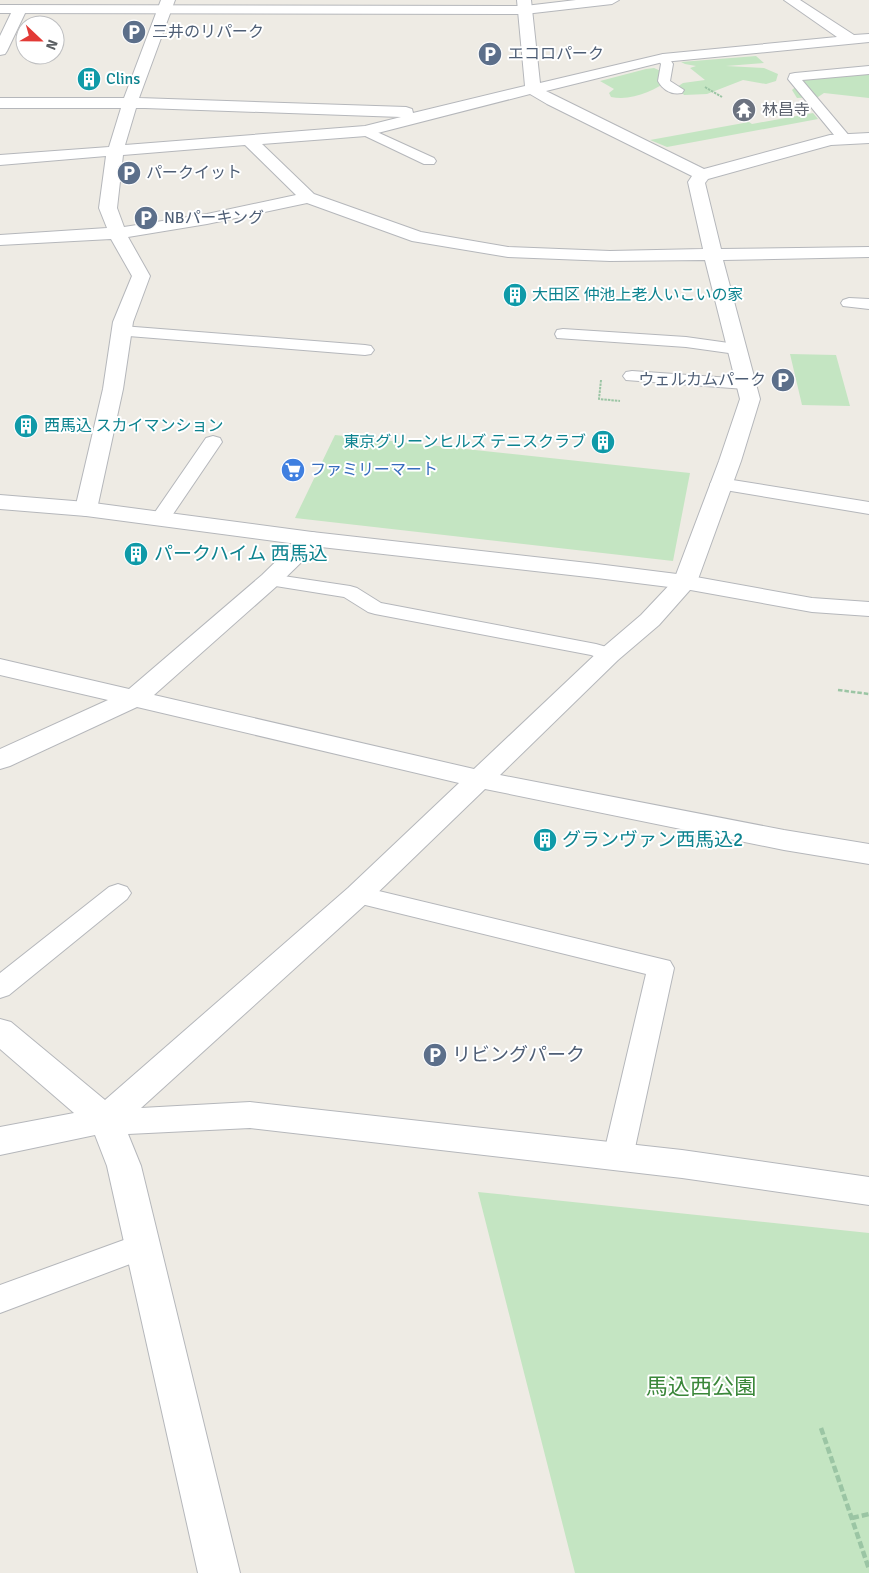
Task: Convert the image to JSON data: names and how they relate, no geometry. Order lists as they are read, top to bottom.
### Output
{
  "parks": ["馬込西公園"],
  "places": {
    "parking": [
      "三井のリパーク",
      "エコロパーク",
      "パークイット",
      "NBパーキング",
      "ウェルカムパーク",
      "リビングパーク"
    ],
    "building": [
      "Clins",
      "大田区 仲池上老人いこいの家",
      "西馬込 スカイマンション",
      "東京グリーンヒルズ テニスクラブ",
      "パークハイム 西馬込",
      "グランヴァン西馬込2"
    ],
    "temple": ["林昌寺"],
    "supermarket": ["ファミリーマート"]
  },
  "north": "right"
}
